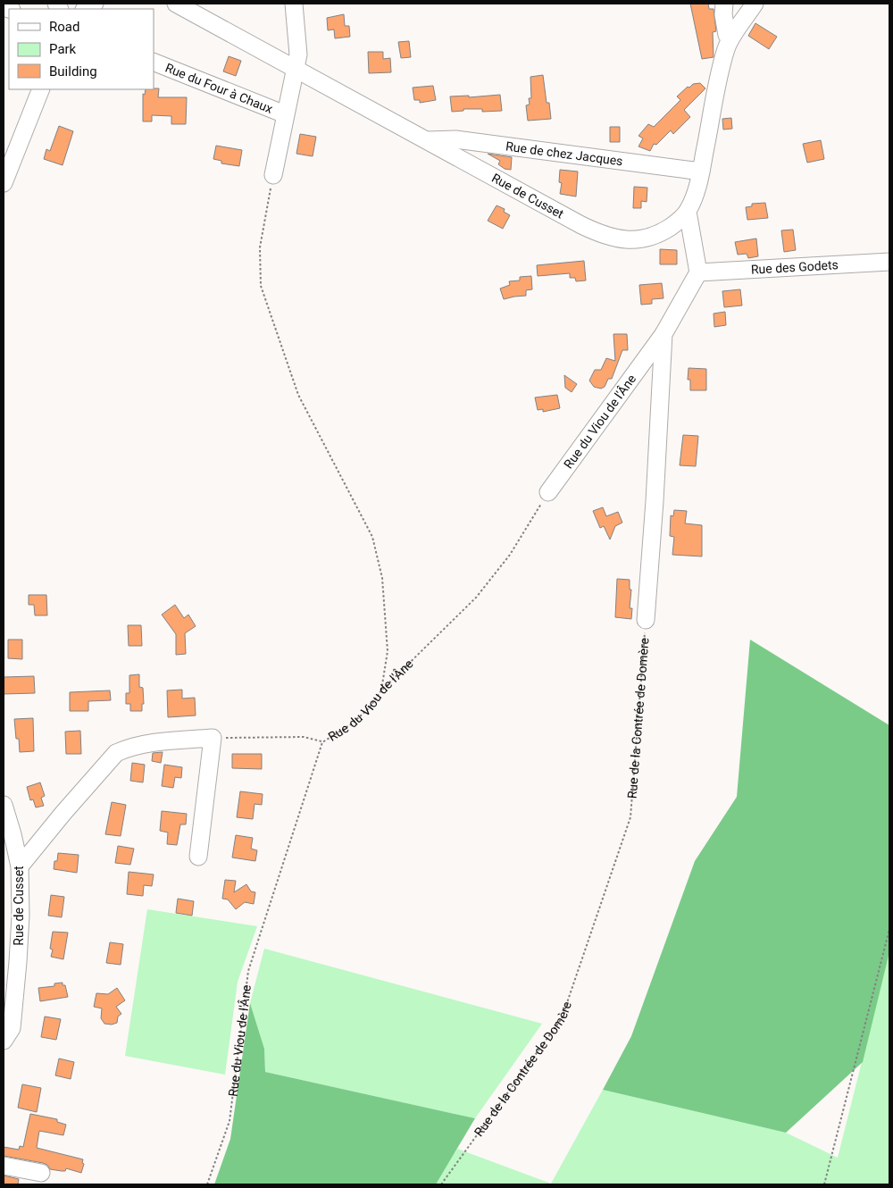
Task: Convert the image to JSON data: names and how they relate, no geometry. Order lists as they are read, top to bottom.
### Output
{
  "streets": {
    "street": [
      "Rue du Four à Chaux",
      "Rue de chez Jacques",
      "Rue de Cusset",
      "Rue des Godets",
      "Rue du Viou de l'Âne",
      "Rue de la Contrée de Domère"
    ]
  },
  "crossings": [
    ["Rue de chez Jacques", "Rue de Cusset"],
    ["Rue des Godets", "Rue de la Contrée de Domère"],
    ["Rue du Viou de l'Âne", "Rue de la Contrée de Domère"]
  ],
  "legend": ["Road", "Park", "Building"]
}
